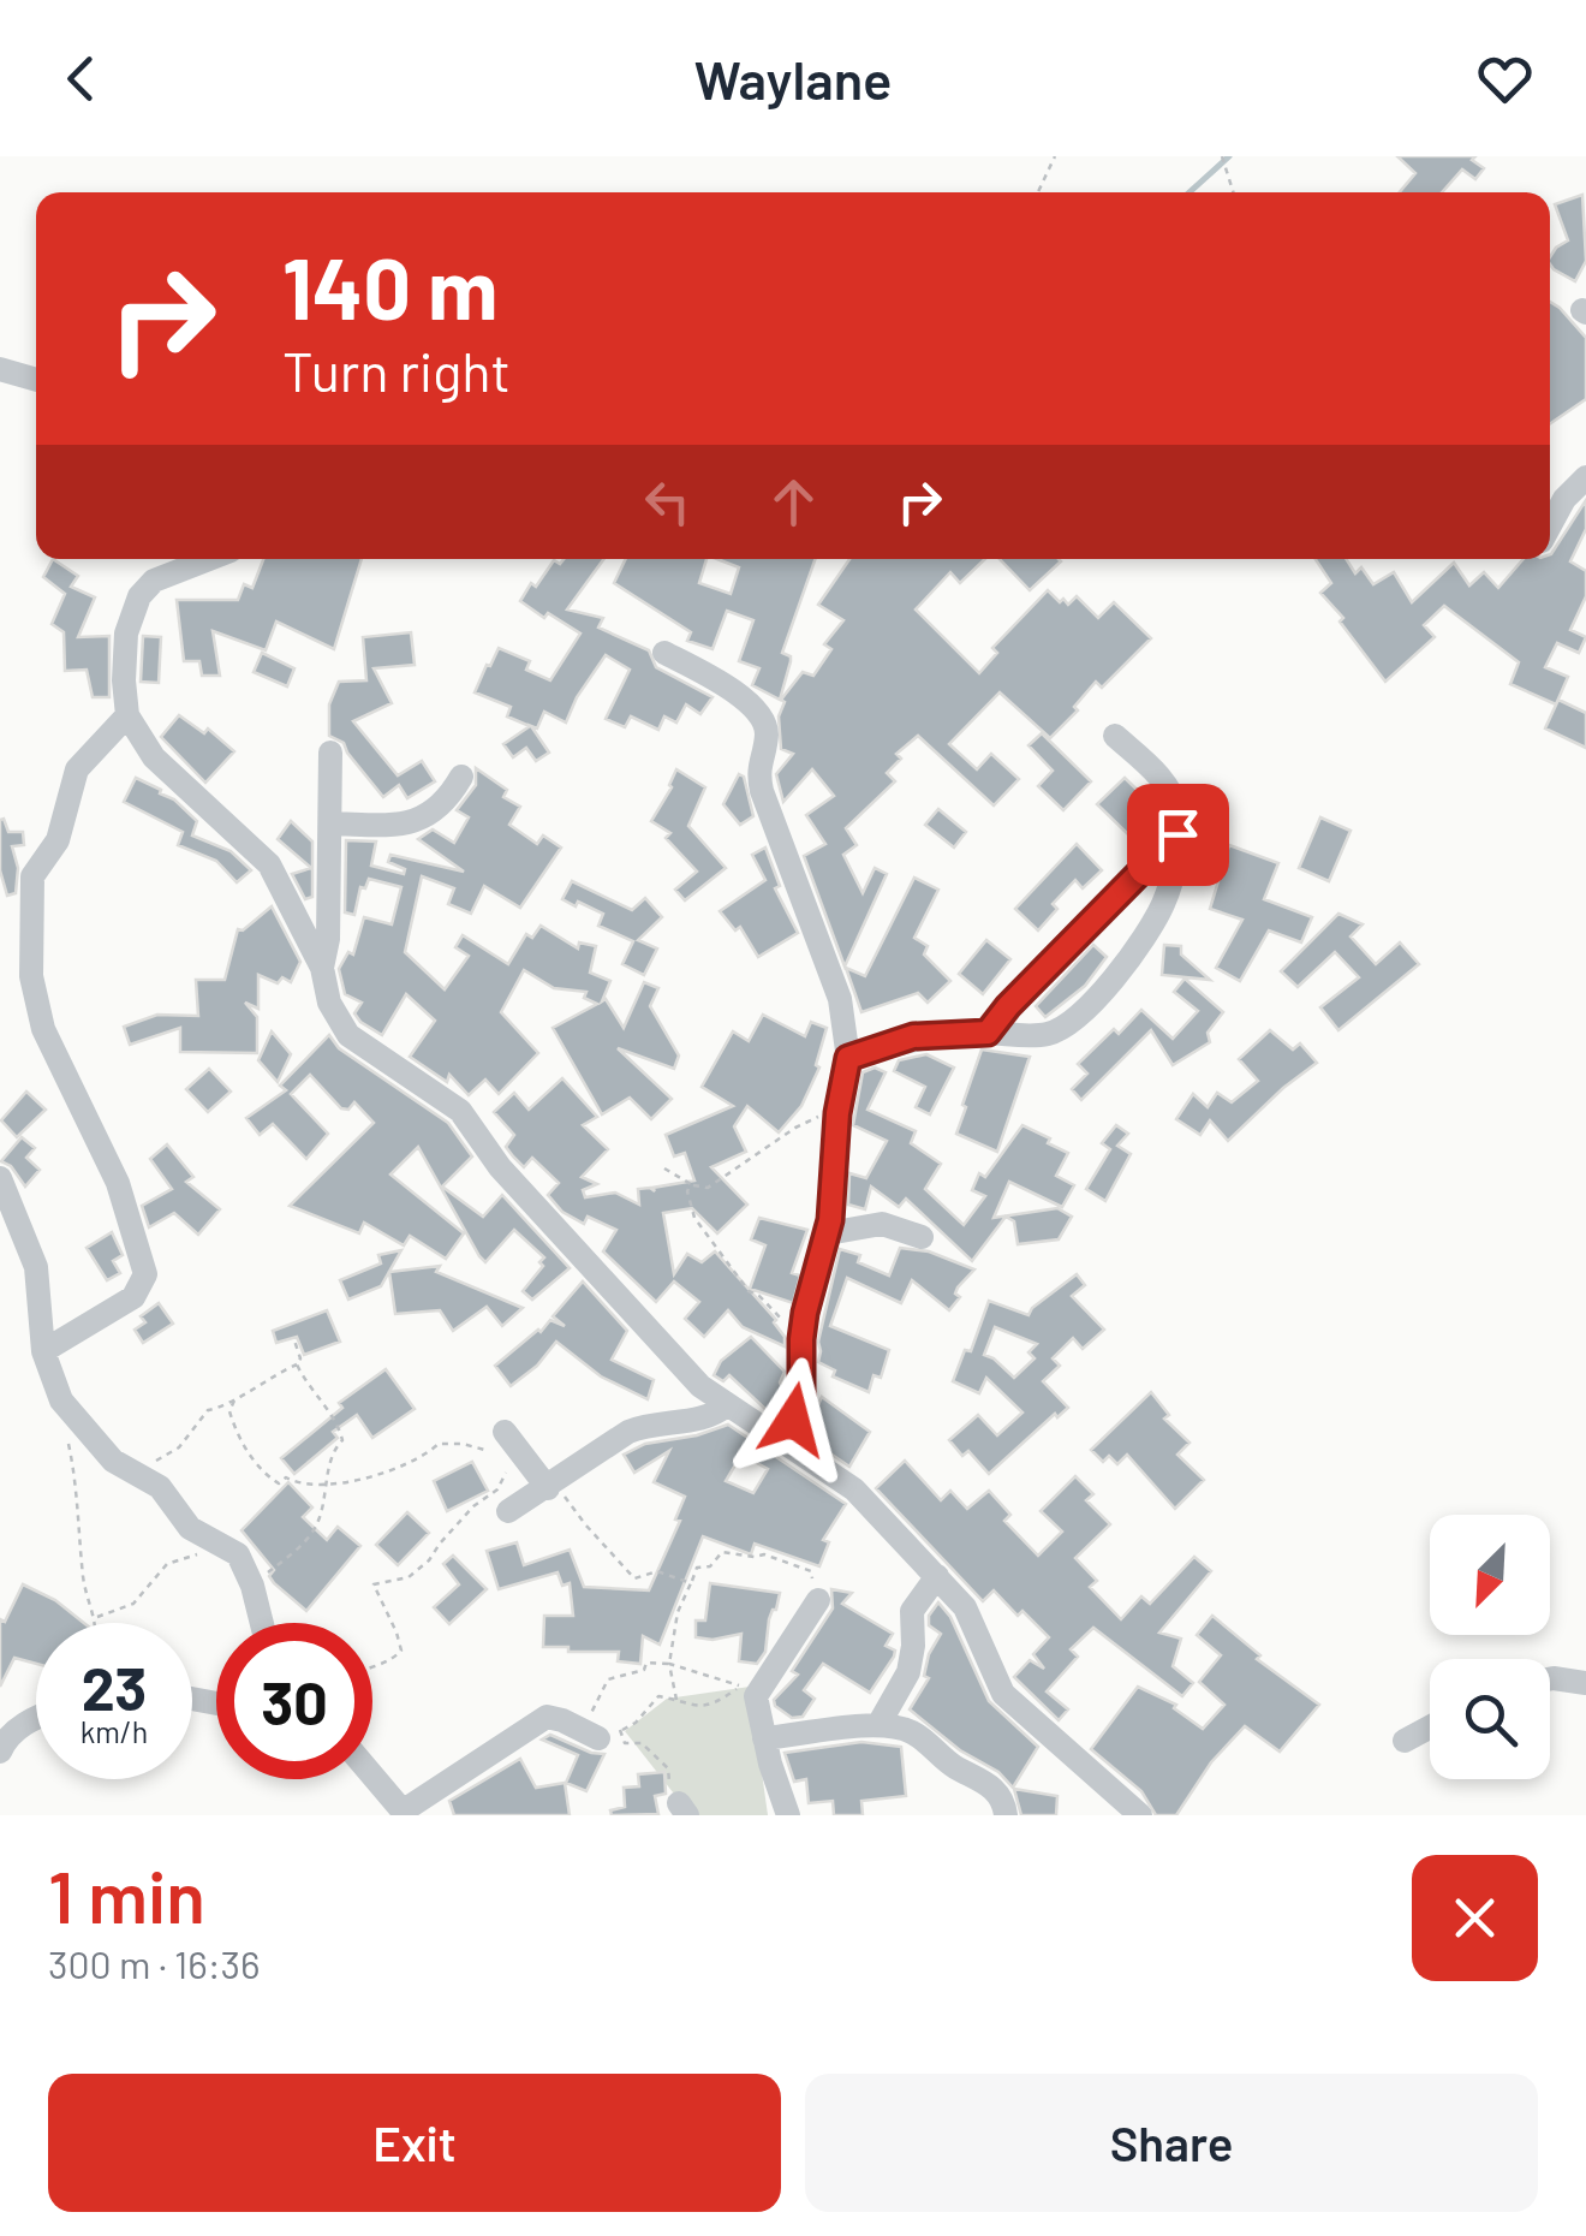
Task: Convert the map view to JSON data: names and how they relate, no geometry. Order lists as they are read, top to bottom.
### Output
{
  "north": "bottom left",
  "page": {
    "header": "Waylane",
    "turn": ["140 m", "Turn right"],
    "speed": "23 km/h",
    "limit": "30",
    "heading": ["1 min", "300 m · 16:36"],
    "buttons": ["Exit", "Share"]
  }
}
